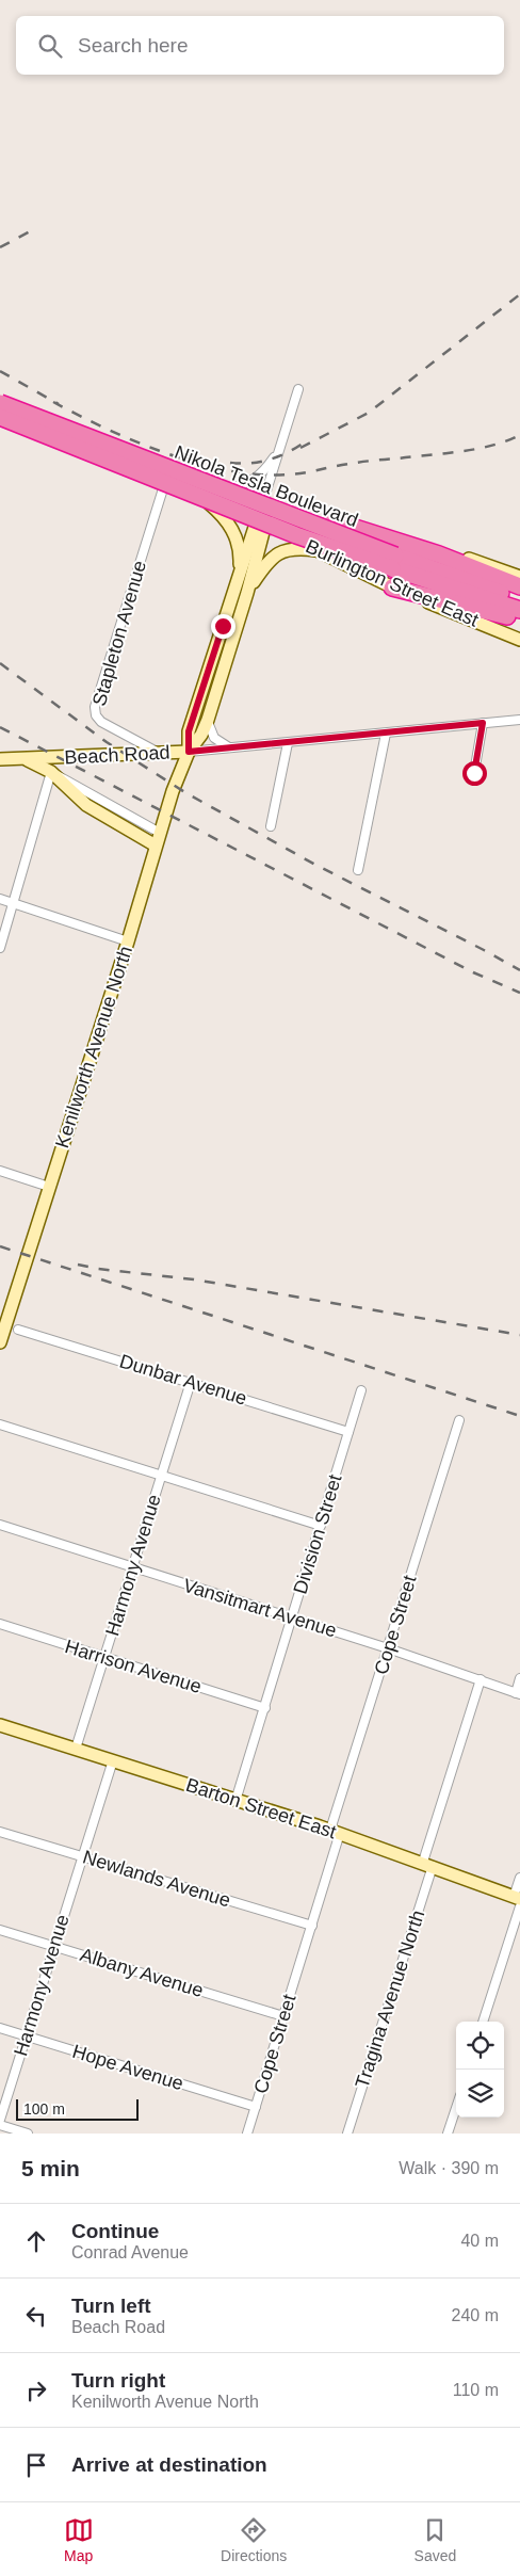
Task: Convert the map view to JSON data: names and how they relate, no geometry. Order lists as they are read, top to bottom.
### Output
{
  "streets": {
    "highway": ["Nikola Tesla Boulevard"],
    "main road": [
      "Burlington Street East",
      "Beach Road",
      "Kenilworth Avenue North",
      "Barton Street East"
    ],
    "street": [
      "Stapleton Avenue",
      "Dunbar Avenue",
      "Division Street",
      "Harmony Avenue",
      "Vansitmart Avenue",
      "Cope Street",
      "Harrison Avenue",
      "Newlands Avenue",
      "Albany Avenue",
      "Tragina Avenue North",
      "Hope Avenue"
    ]
  },
  "crossings": [
    ["Nikola Tesla Boulevard", "Burlington Street East"],
    ["Burlington Street East", "Stapleton Avenue"],
    ["Burlington Street East", "Kenilworth Avenue North"],
    ["Stapleton Avenue", "Beach Road"],
    ["Beach Road", "Kenilworth Avenue North"],
    ["Dunbar Avenue", "Division Street"],
    ["Dunbar Avenue", "Harmony Avenue"],
    ["Division Street", "Vansitmart Avenue"],
    ["Division Street", "Harrison Avenue"],
    ["Division Street", "Barton Street East"],
    ["Harmony Avenue", "Vansitmart Avenue"],
    ["Harmony Avenue", "Harrison Avenue"],
    ["Harmony Avenue", "Barton Street East"],
    ["Harmony Avenue", "Newlands Avenue"],
    ["Harmony Avenue", "Albany Avenue"],
    ["Harmony Avenue", "Hope Avenue"],
    ["Vansitmart Avenue", "Cope Street"],
    ["Vansitmart Avenue", "Tragina Avenue North"],
    ["Cope Street", "Barton Street East"],
    ["Cope Street", "Newlands Avenue"],
    ["Cope Street", "Albany Avenue"],
    ["Cope Street", "Hope Avenue"],
    ["Barton Street East", "Tragina Avenue North"]
  ],
  "scale_bar": "100 m",
  "page": {
    "search": "Search here",
    "scale": "100 m",
    "heading": ["5 min", "Walk · 390 m"],
    "list": [
      ["Continue", "Conrad Avenue", "40 m"],
      ["Turn left", "Beach Road", "240 m"],
      ["Turn right", "Kenilworth Avenue North", "110 m"],
      "Arrive at destination"
    ],
    "nav": ["Map", "Directions", "Saved"]
  }
}
